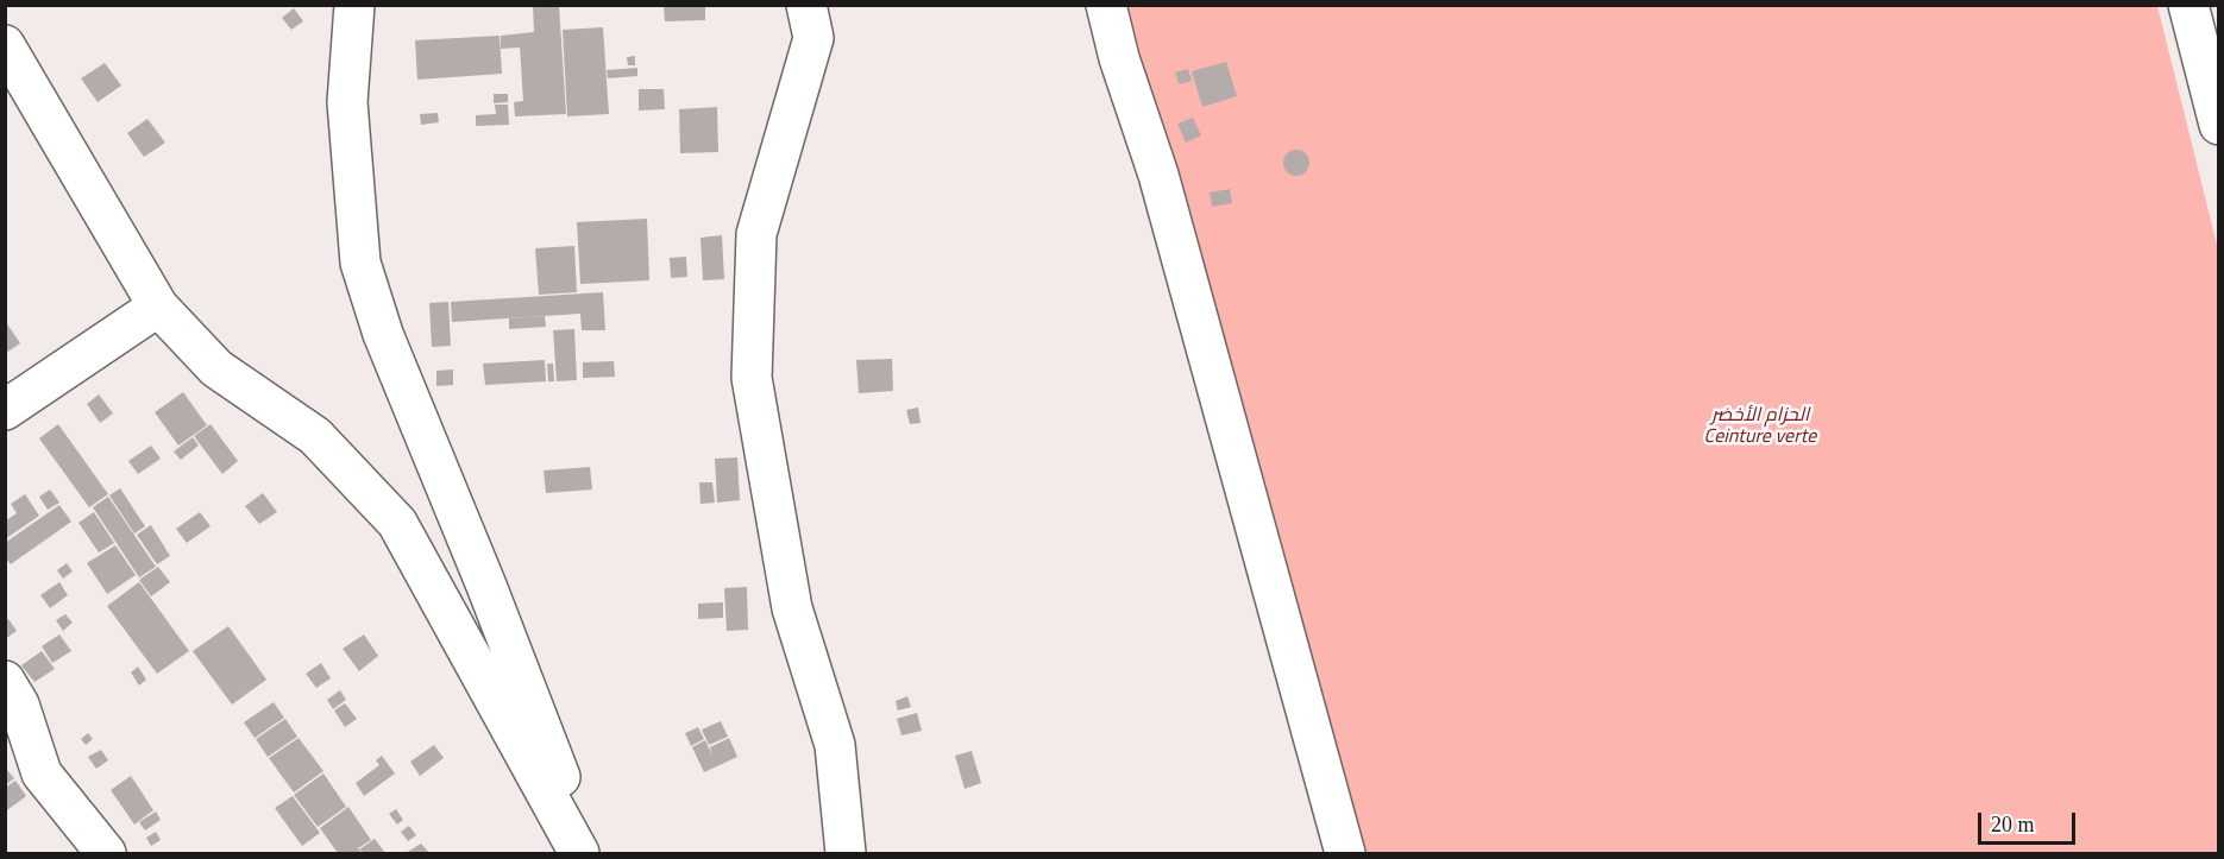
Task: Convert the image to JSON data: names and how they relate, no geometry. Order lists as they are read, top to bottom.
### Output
{
  "parks": ["الحزام الأخضر Ceinture verte"],
  "scale_bar": "20 m"
}
